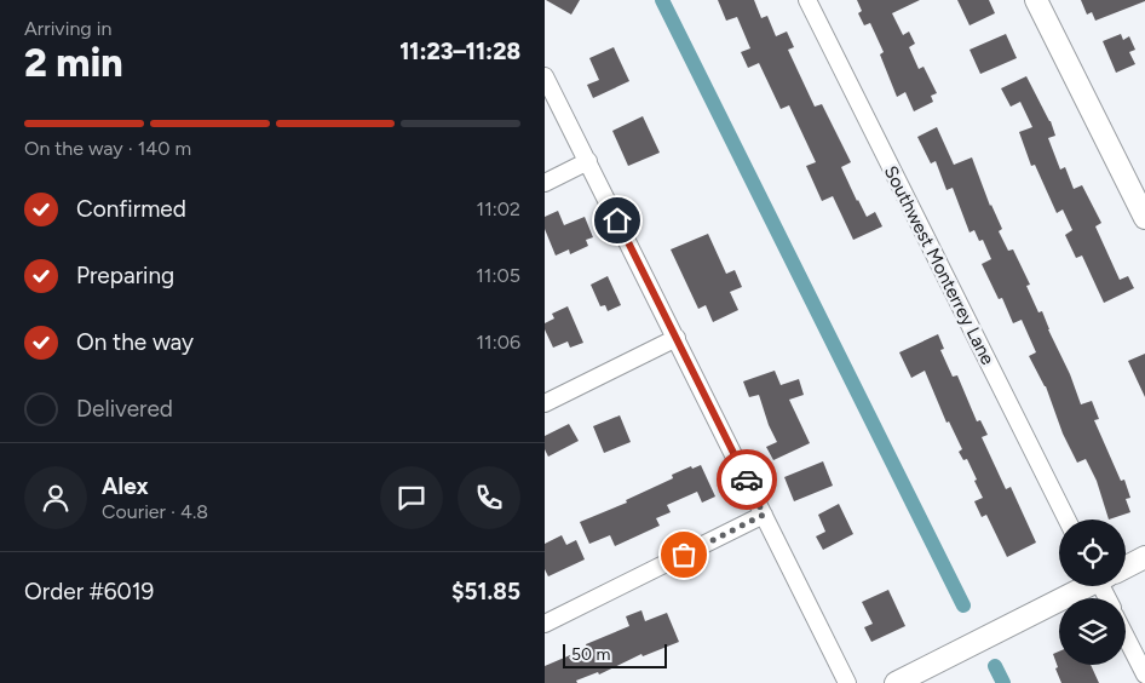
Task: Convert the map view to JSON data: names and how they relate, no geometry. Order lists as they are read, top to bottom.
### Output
{
  "streets": {
    "street": ["Southwest Monterrey Lane"]
  },
  "scale_bar": "50 m",
  "page": {
    "heading": ["2 min", "Arriving in", "11:23–11:28"],
    "panel": [
      "Alex",
      "Courier · 4.8",
      "Order #6019",
      "$51.85"
    ],
    "bar": "On the way · 140 m",
    "list": [
      ["Confirmed", "11:02"],
      ["Preparing", "11:05"],
      ["On the way", "11:06"],
      "Delivered"
    ],
    "scale": "50 m"
  }
}
